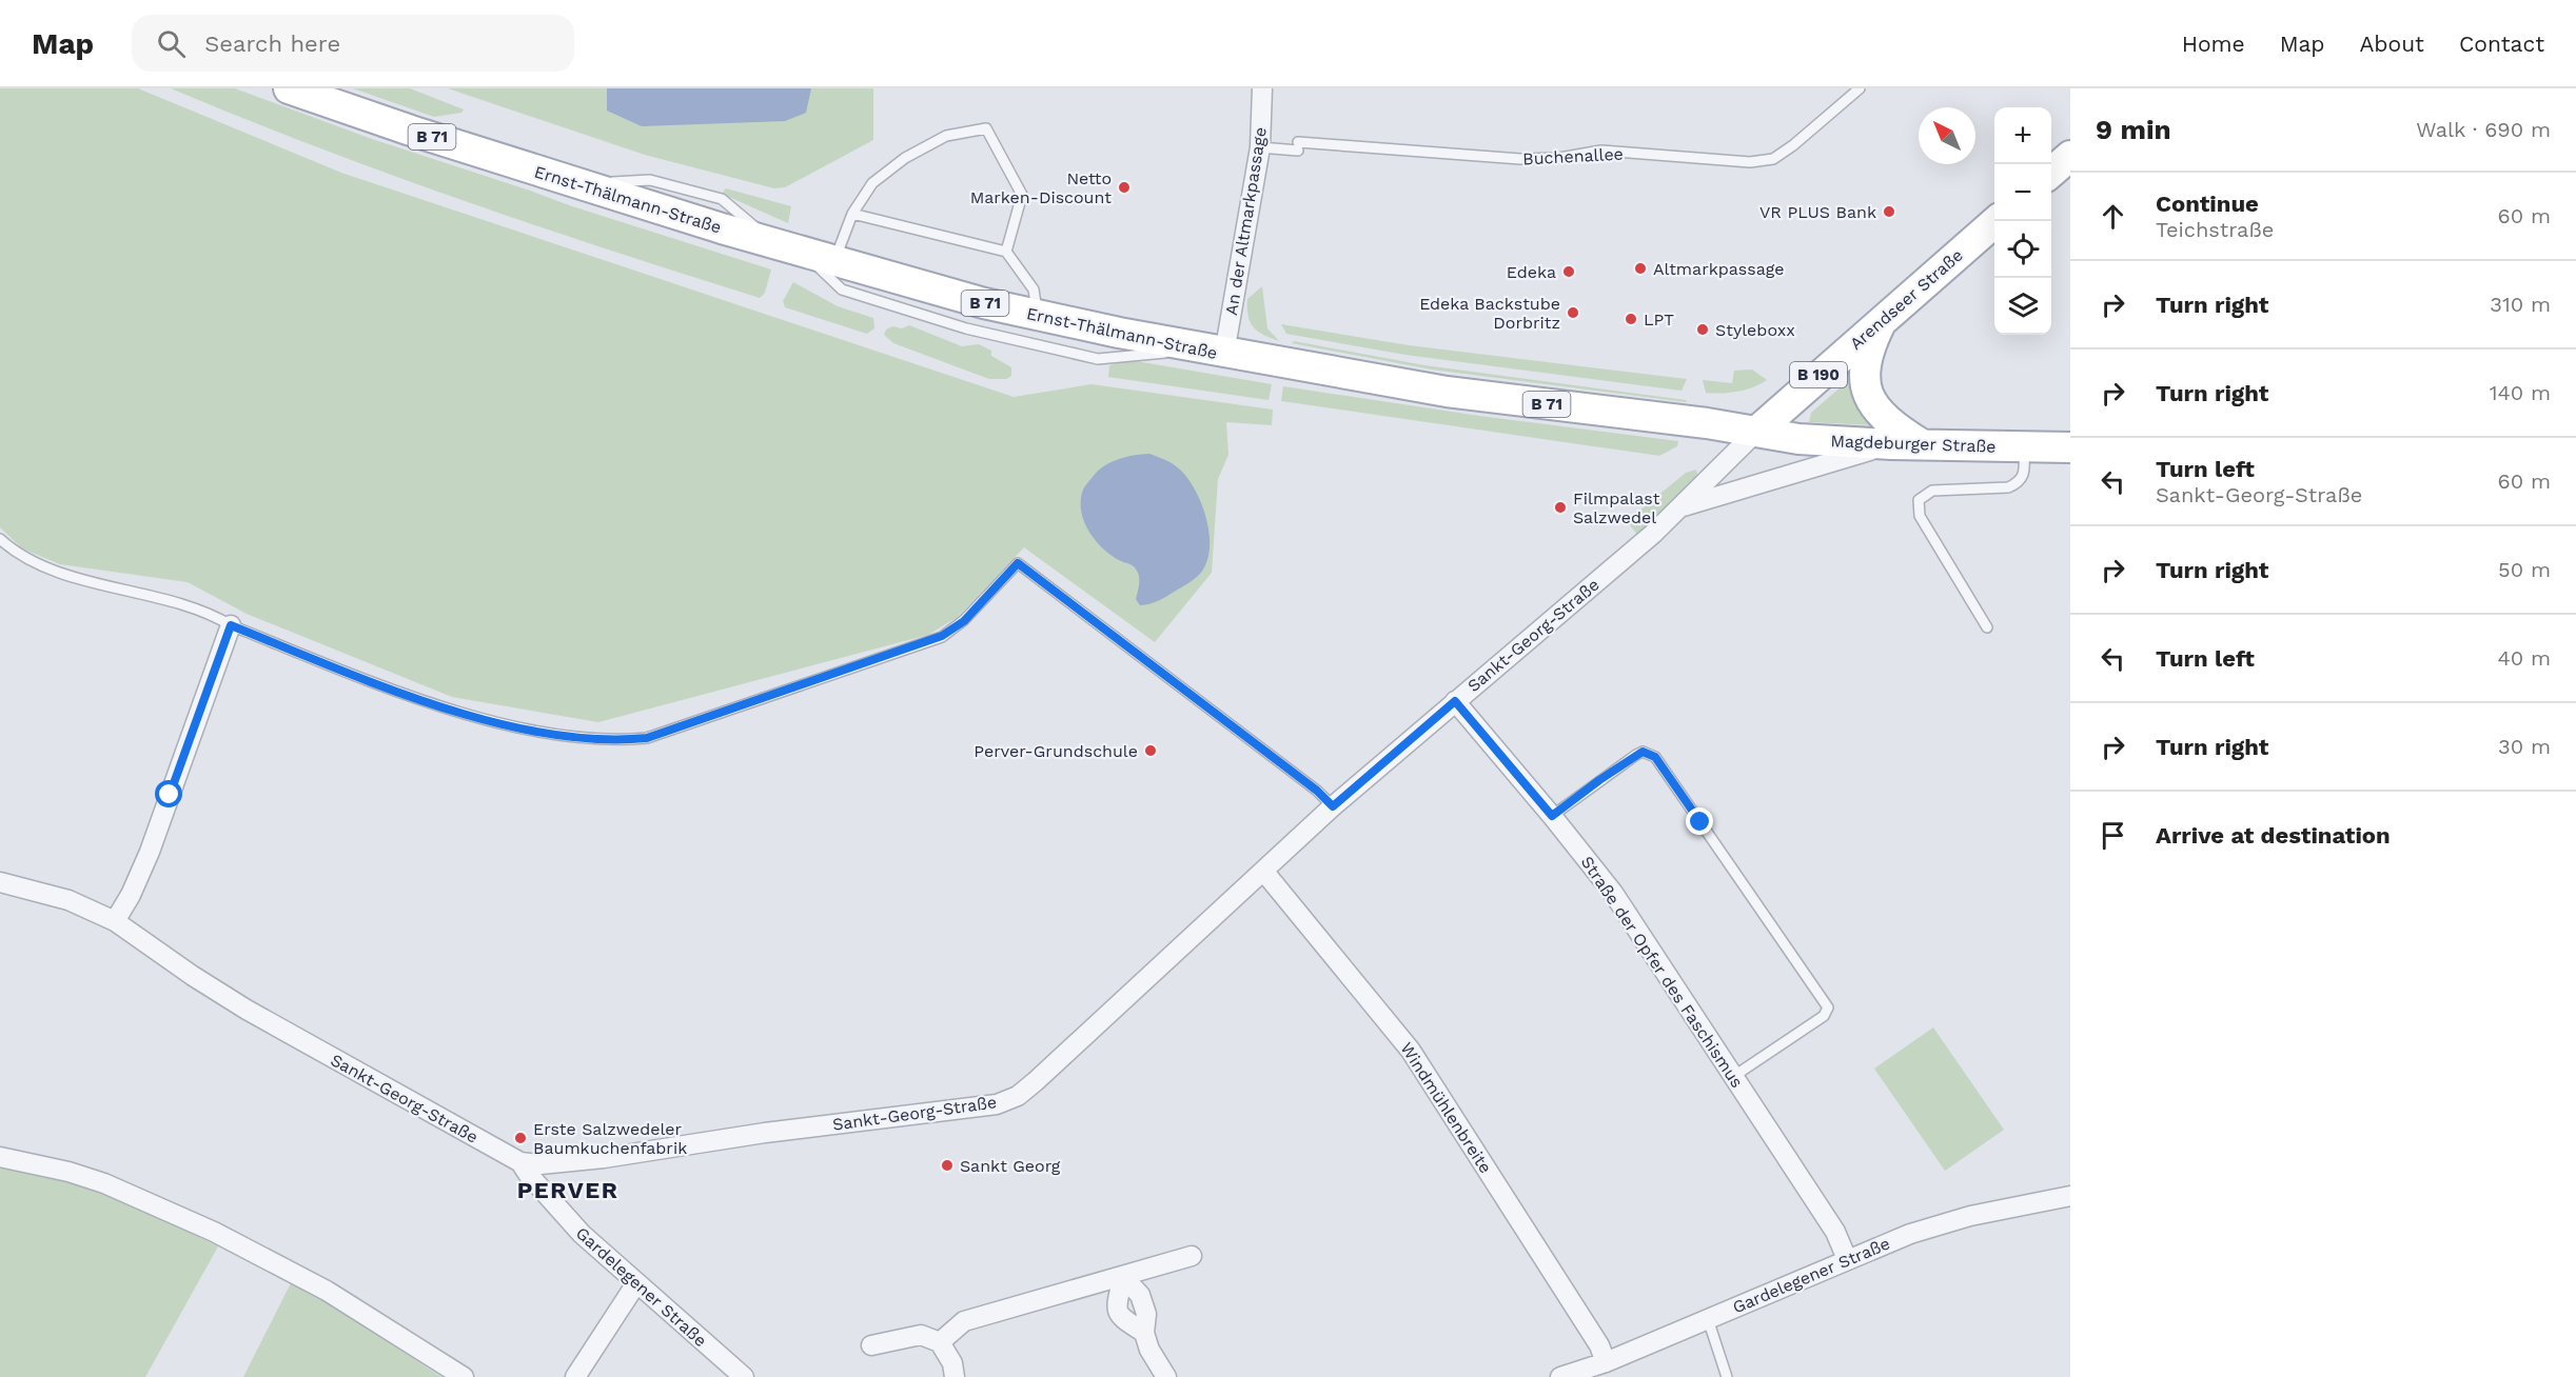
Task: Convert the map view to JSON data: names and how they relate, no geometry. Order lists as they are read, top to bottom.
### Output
{
  "streets": {
    "main road": [
      "B 71",
      "Ernst-Thälmann-Straße",
      "Arendseer Straße",
      "B 190",
      "Magdeburger Straße"
    ],
    "street": [
      "An der Altmarkpassage",
      "Sankt-Georg-Straße",
      "Straße der Opfer des Faschismus",
      "Windmühlenbreite",
      "Gardelegener Straße"
    ],
    "lane": ["Buchenallee"]
  },
  "crossings": [
    ["Buchenallee", "An der Altmarkpassage"],
    ["Ernst-Thälmann-Straße", "An der Altmarkpassage"],
    ["Ernst-Thälmann-Straße", "Arendseer Straße"],
    ["Ernst-Thälmann-Straße", "Magdeburger Straße"],
    ["Ernst-Thälmann-Straße", "Sankt-Georg-Straße"],
    ["Arendseer Straße", "Magdeburger Straße"],
    ["Arendseer Straße", "Sankt-Georg-Straße"],
    ["Magdeburger Straße", "Sankt-Georg-Straße"],
    ["Sankt-Georg-Straße", "Straße der Opfer des Faschismus"],
    ["Sankt-Georg-Straße", "Windmühlenbreite"],
    ["Sankt-Georg-Straße", "Gardelegener Straße"],
    ["Straße der Opfer des Faschismus", "Gardelegener Straße"],
    ["Windmühlenbreite", "Gardelegener Straße"]
  ],
  "districts": ["PERVER"],
  "places": [
    "Netto Marken-Discount",
    "VR PLUS Bank",
    "Altmarkpassage",
    "Edeka",
    "Edeka Backstube Dorbritz",
    "LPT",
    "Styleboxx",
    "Filmpalast Salzwedel",
    "Perver-Grundschule",
    "Erste Salzwedeler Baumkuchenfabrik",
    "Sankt Georg"
  ],
  "north": "top left",
  "page": {
    "header": "Map",
    "search": "Search here",
    "nav": [
      "Home",
      "Map",
      "About",
      "Contact"
    ],
    "heading": ["9 min", "Walk · 690 m"],
    "map_buttons": ["+", "−"],
    "list": [
      ["Continue", "Teichstraße", "60 m"],
      ["Turn right", "310 m"],
      ["Turn right", "140 m"],
      ["Turn left", "Sankt-Georg-Straße", "60 m"],
      ["Turn right", "50 m"],
      ["Turn left", "40 m"],
      ["Turn right", "30 m"],
      "Arrive at destination"
    ]
  }
}
